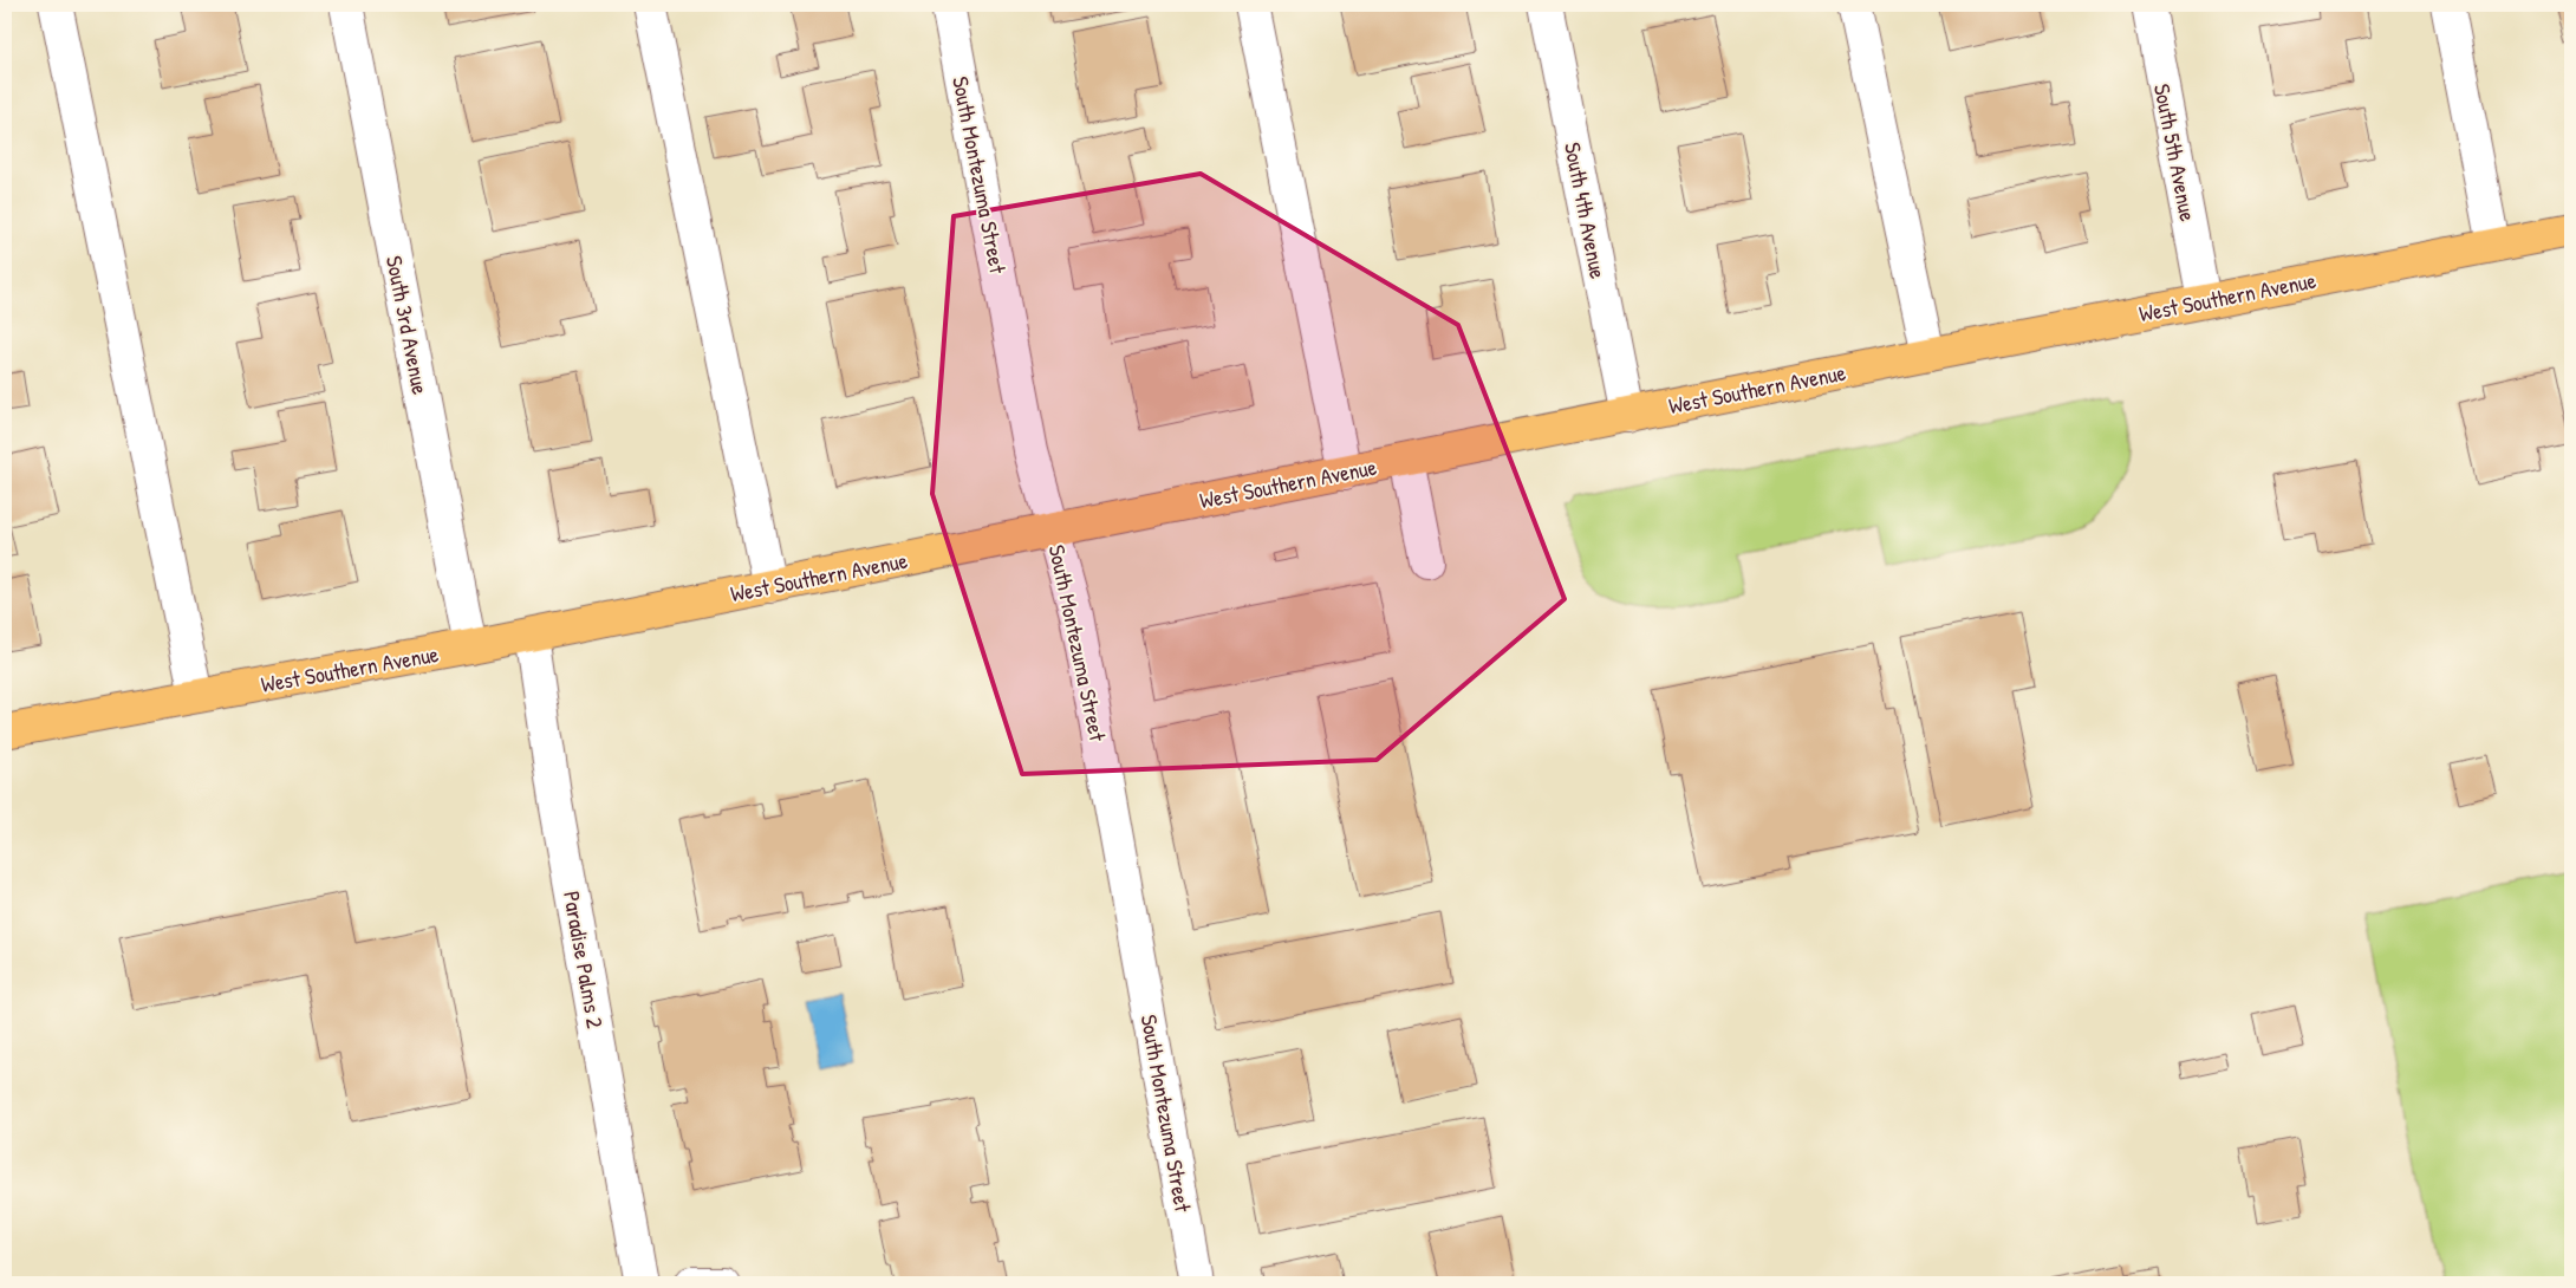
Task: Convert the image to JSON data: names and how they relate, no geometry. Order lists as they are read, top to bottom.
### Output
{
  "streets": {
    "main road": ["West Southern Avenue"],
    "street": [
      "South 5th Avenue",
      "South Montezuma Street",
      "South 4th Avenue",
      "South 3rd Avenue",
      "Paradise Palms 2"
    ]
  },
  "crossings": [
    ["South 5th Avenue", "West Southern Avenue"],
    ["South Montezuma Street", "West Southern Avenue"],
    ["South 4th Avenue", "West Southern Avenue"],
    ["West Southern Avenue", "South 3rd Avenue"],
    ["West Southern Avenue", "Paradise Palms 2"]
  ]
}
